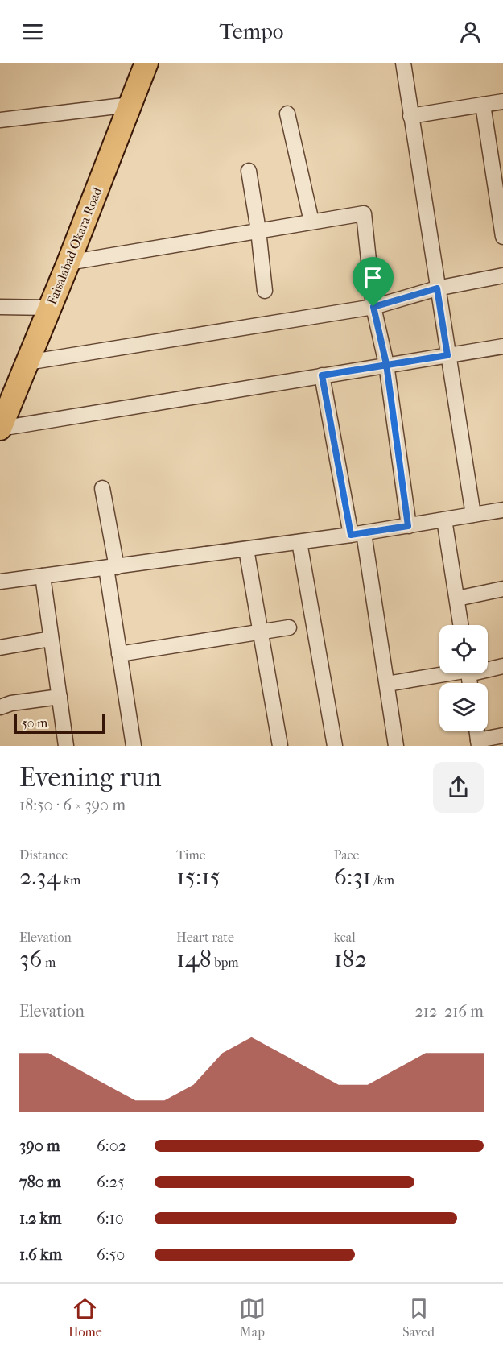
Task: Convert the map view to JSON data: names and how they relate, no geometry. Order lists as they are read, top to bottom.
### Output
{
  "streets": {
    "main road": ["Faisalabad Okara Road"]
  },
  "scale_bar": "50 m",
  "page": {
    "header": "Tempo",
    "scale": "50 m",
    "heading": ["Evening run", "18:50 · 6 × 390 m"],
    "stats": [
      ["Distance", "2.34 km"],
      ["Time", "15:15"],
      ["Pace", "6:31 /km"],
      ["Elevation", "36 m"],
      ["Heart rate", "148 bpm"],
      ["kcal", "182"]
    ],
    "chart": ["Elevation", "212–216 m"],
    "list": [
      {
        "name": "390 m",
        "note": "6:02"
      },
      {
        "name": "780 m",
        "note": "6:25"
      },
      {
        "name": "1.2 km",
        "note": "6:10"
      },
      {
        "name": "1.6 km",
        "note": "6:50"
      }
    ],
    "tabs": ["Home", "Map", "Saved"]
  }
}
